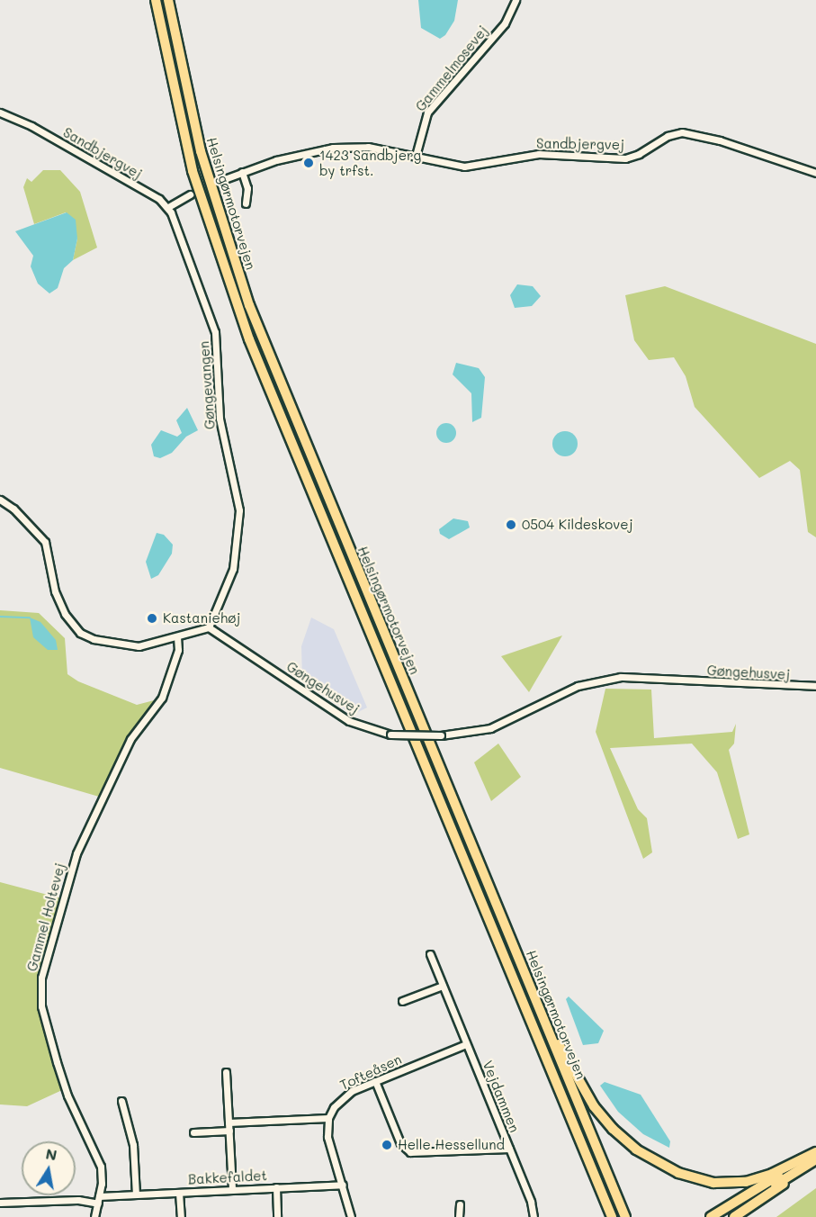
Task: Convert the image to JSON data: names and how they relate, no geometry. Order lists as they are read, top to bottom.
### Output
{
  "streets": {
    "highway": ["Helsingørmotorvejen"],
    "street": [
      "Gammelmosevej",
      "Sandbjergvej",
      "Gøngevangen",
      "Gøngehusvej",
      "Gammel Holtevej",
      "Tofteåsen",
      "Vejdammen",
      "Bakkefaldet"
    ]
  },
  "crossings": [
    ["Gammelmosevej", "Sandbjergvej"],
    ["Sandbjergvej", "Gøngevangen"],
    ["Gøngevangen", "Gøngehusvej"],
    ["Gammel Holtevej", "Bakkefaldet"],
    ["Tofteåsen", "Vejdammen"]
  ],
  "places": [
    "1423 Sandbjerg by trfst.",
    "0504 Kildeskovej",
    "Kastaniehøj",
    "Helle Hessellund"
  ],
  "north": "top"
}
